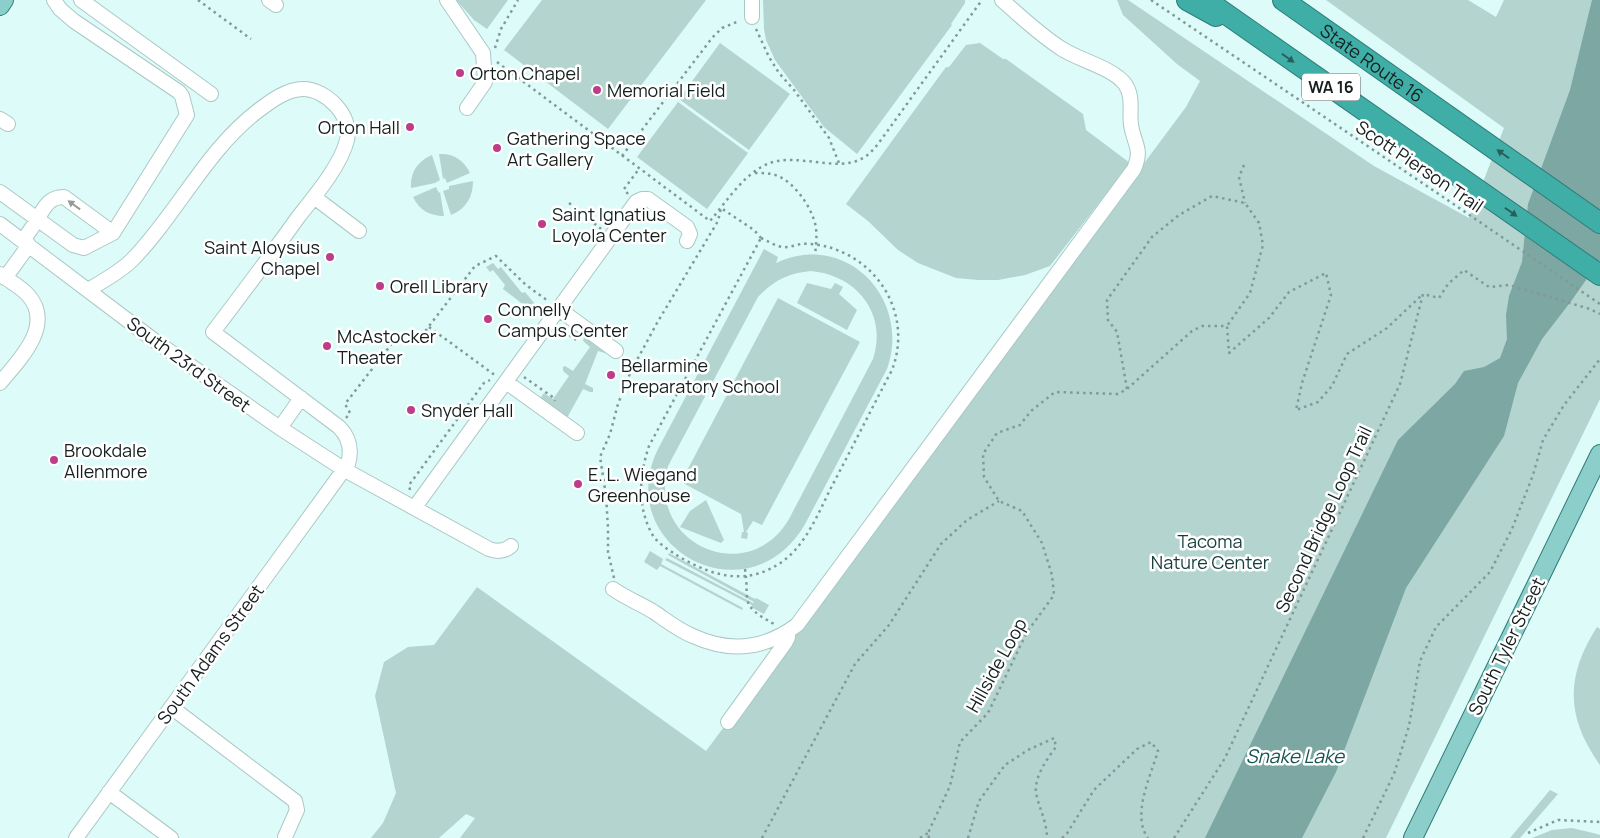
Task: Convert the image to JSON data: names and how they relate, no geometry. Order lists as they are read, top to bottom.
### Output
{
  "streets": {
    "highway": ["State Route 16", "WA 16"],
    "main road": ["South Tyler Street"],
    "street": ["South 23rd Street", "South Adams Street"],
    "path": ["Scott Pierson Trail", "Second Bridge Loop Trail", "Hillside Loop"]
  },
  "crossings": [
    ["South 23rd Street", "South Adams Street"]
  ],
  "water": ["Snake Lake"],
  "parks": ["Tacoma Nature Center"],
  "places": [
    "Orton Chapel",
    "Memorial Field",
    "Orton Hall",
    "Gathering Space Art Gallery",
    "Saint Ignatius Loyola Center",
    "Saint Aloysius Chapel",
    "Orell Library",
    "Connelly Campus Center",
    "McAstocker Theater",
    "Bellarmine Preparatory School",
    "Snyder Hall",
    "Brookdale Allenmore",
    "E. L. Wiegand Greenhouse"
  ]
}
